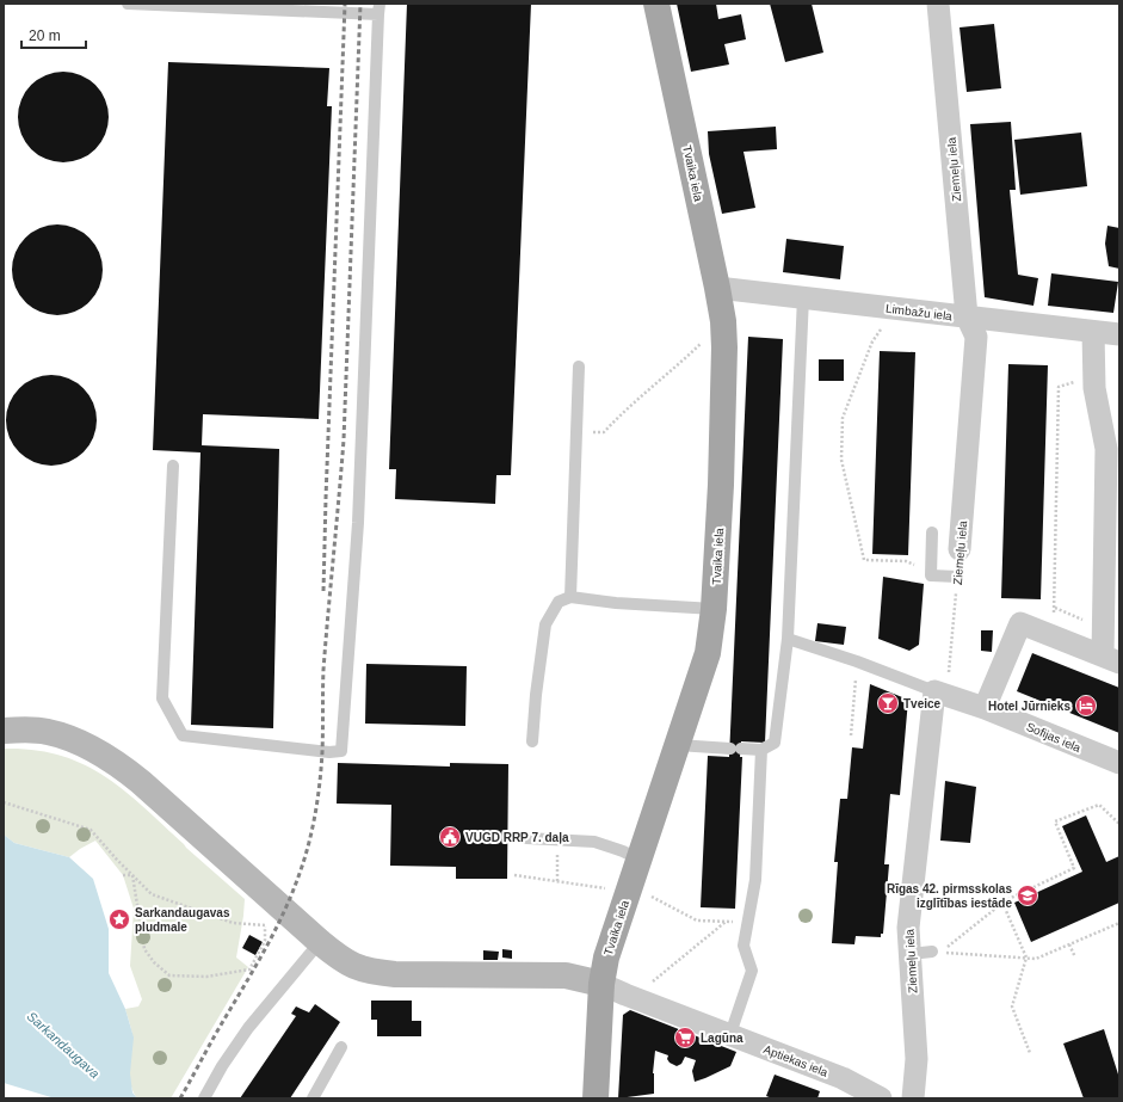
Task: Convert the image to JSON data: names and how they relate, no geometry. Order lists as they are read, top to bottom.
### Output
{
  "streets": {
    "main road": ["Tvaika iela"],
    "street": [
      "Ziemeļu iela",
      "Limbažu iela",
      "Sofijas iela",
      "Aptiekas iela"
    ]
  },
  "crossings": [
    ["Ziemeļu iela", "Limbažu iela"],
    ["Ziemeļu iela", "Sofijas iela"],
    ["Tvaika iela", "Limbažu iela"],
    ["Tvaika iela", "Aptiekas iela"]
  ],
  "water": ["Sarkandaugava"],
  "places": {
    "bar": ["Tveice"],
    "hotel": ["Hotel Jūrnieks"],
    "public building": ["VUGD RRP 7. daļa"],
    "school or university": ["Rīgas 42. pirmsskolas izglītības iestāde"],
    "place": ["Sarkandaugavas pludmale"],
    "supermarket": ["Lagūna"]
  },
  "scale_bar": "20 m"
}
